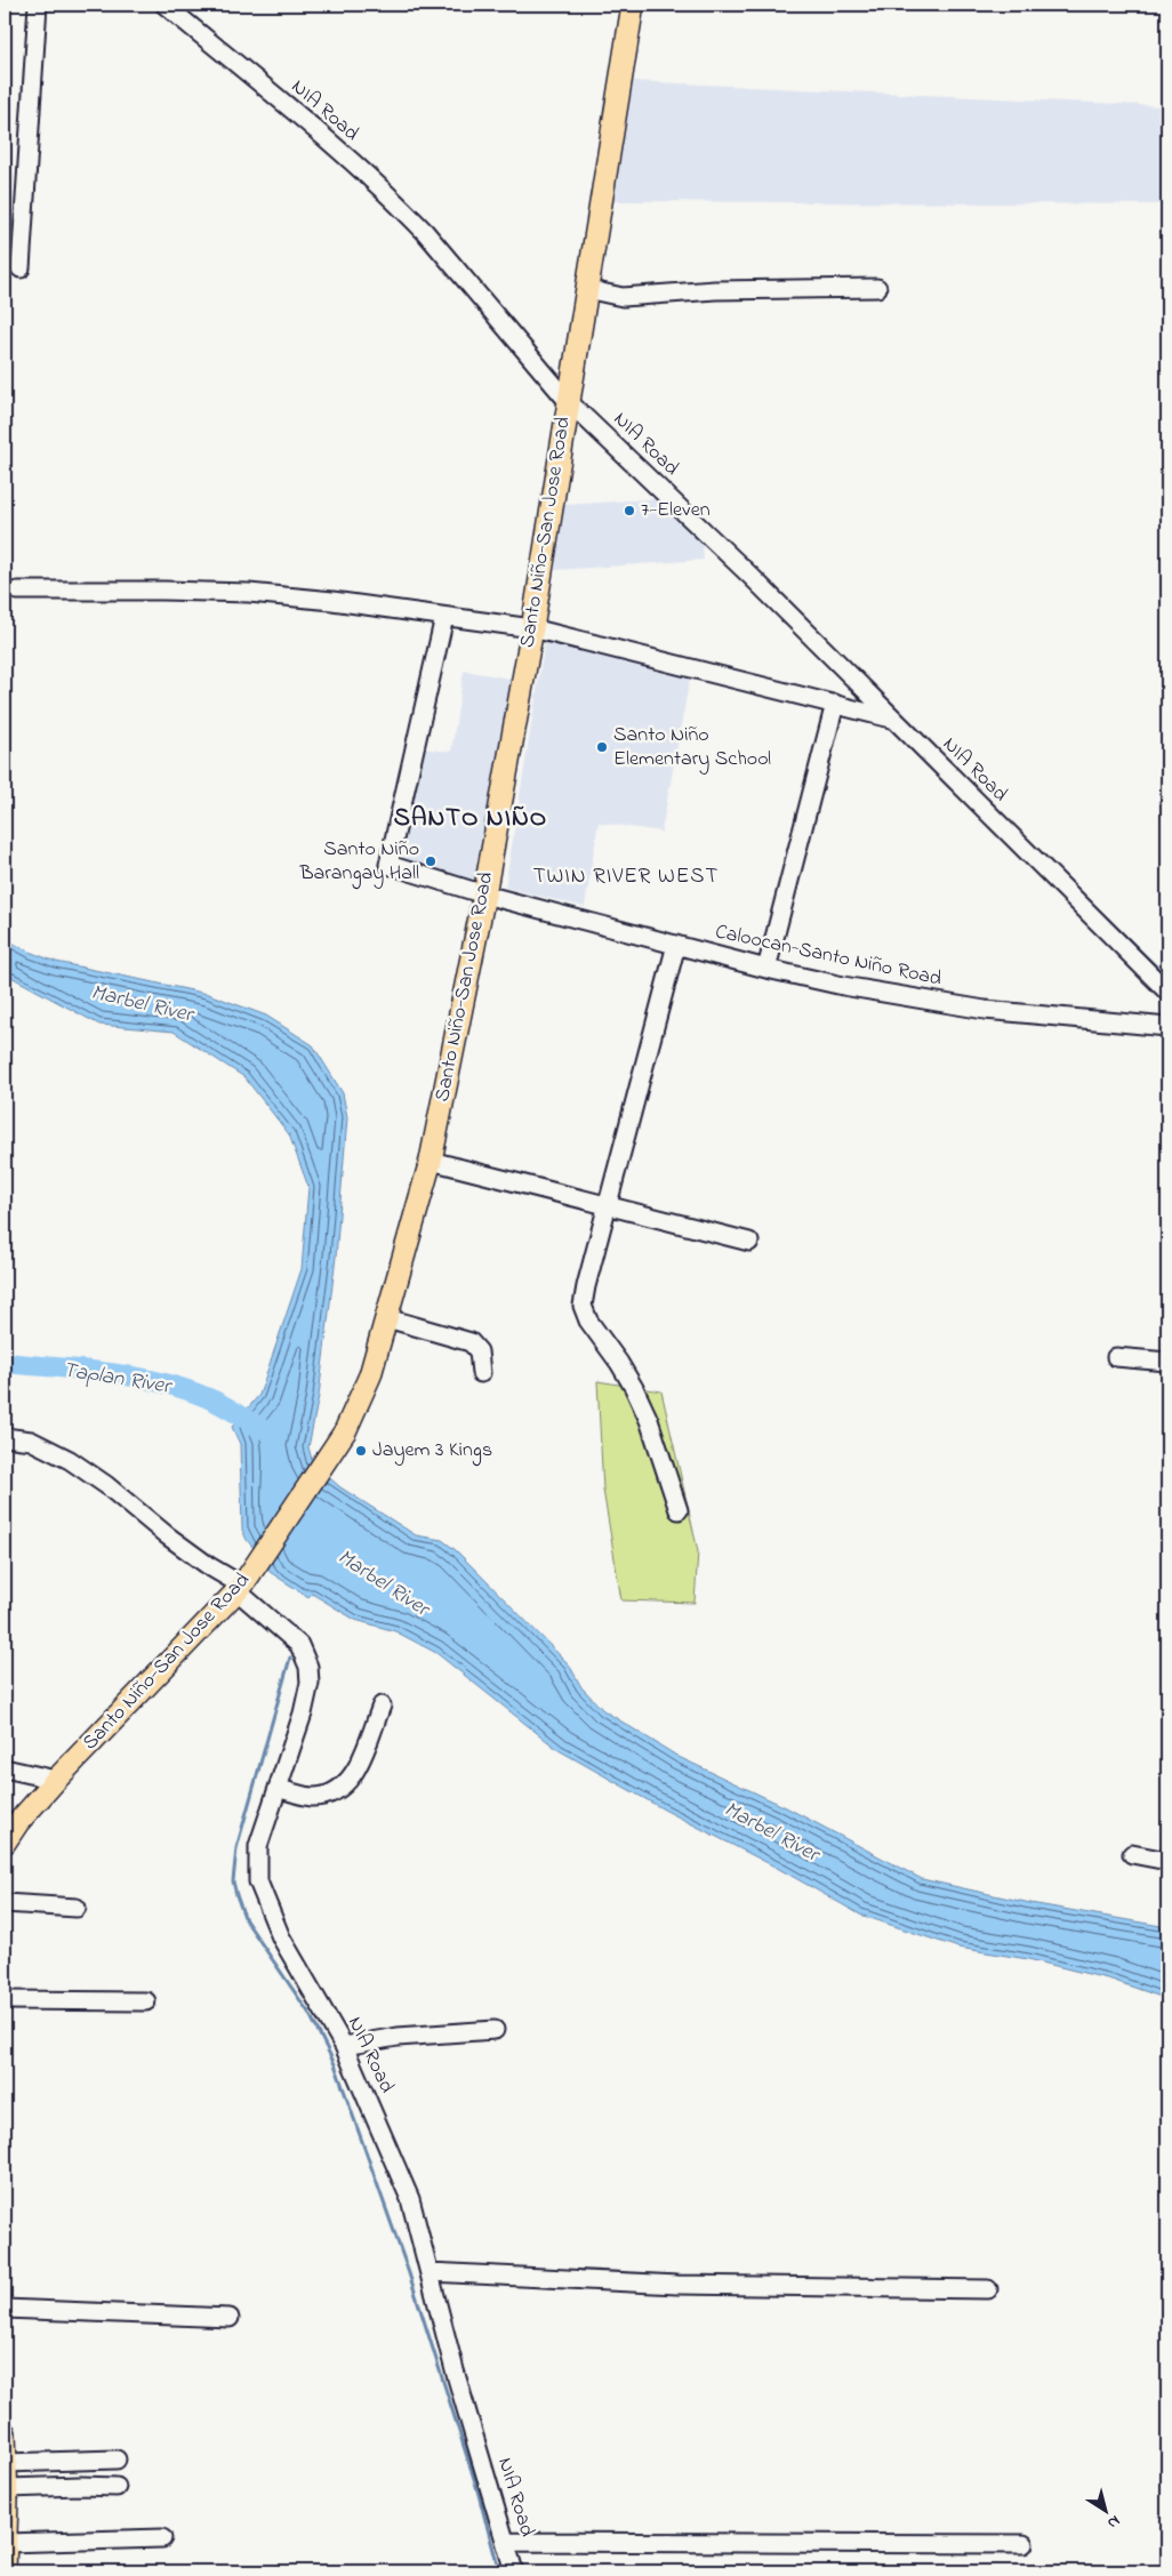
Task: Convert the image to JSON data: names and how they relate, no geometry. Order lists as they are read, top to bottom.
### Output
{
  "streets": {
    "main road": ["Santo Niño-San Jose Road"],
    "street": ["NIA Road", "Caloocan-Santo Niño Road"]
  },
  "crossings": [
    ["NIA Road", "Santo Niño-San Jose Road"],
    ["Santo Niño-San Jose Road", "Caloocan-Santo Niño Road"]
  ],
  "districts": ["SANTO NIÑO", "TWIN RIVER WEST"],
  "water": ["Marbel River", "Taplan River"],
  "places": [
    "7-Eleven",
    "Santo Niño Elementary School",
    "Santo Niño Barangay Hall",
    "Jayem 3 Kings"
  ],
  "north": "bottom right"
}
